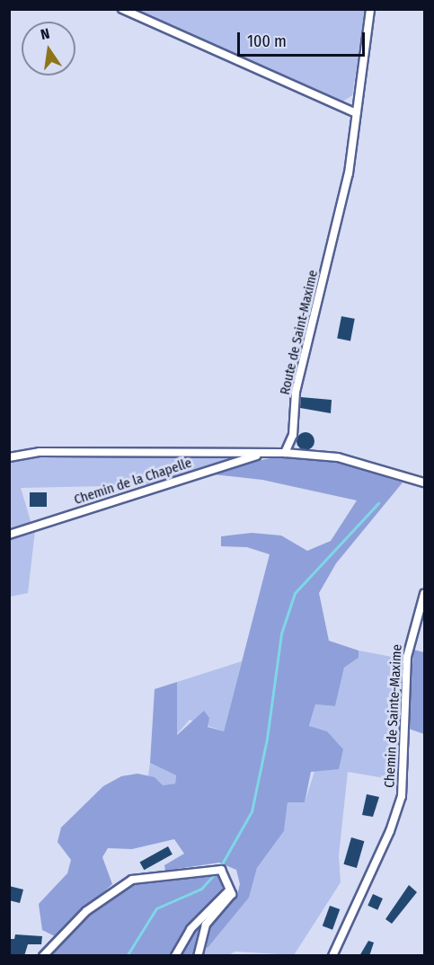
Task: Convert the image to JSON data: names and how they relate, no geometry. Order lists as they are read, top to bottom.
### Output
{
  "streets": {
    "street": ["Route de Saint-Maxime", "Chemin de la Chapelle", "Chemin de Sainte-Maxime"]
  },
  "scale_bar": "100 m",
  "north": "top"
}
